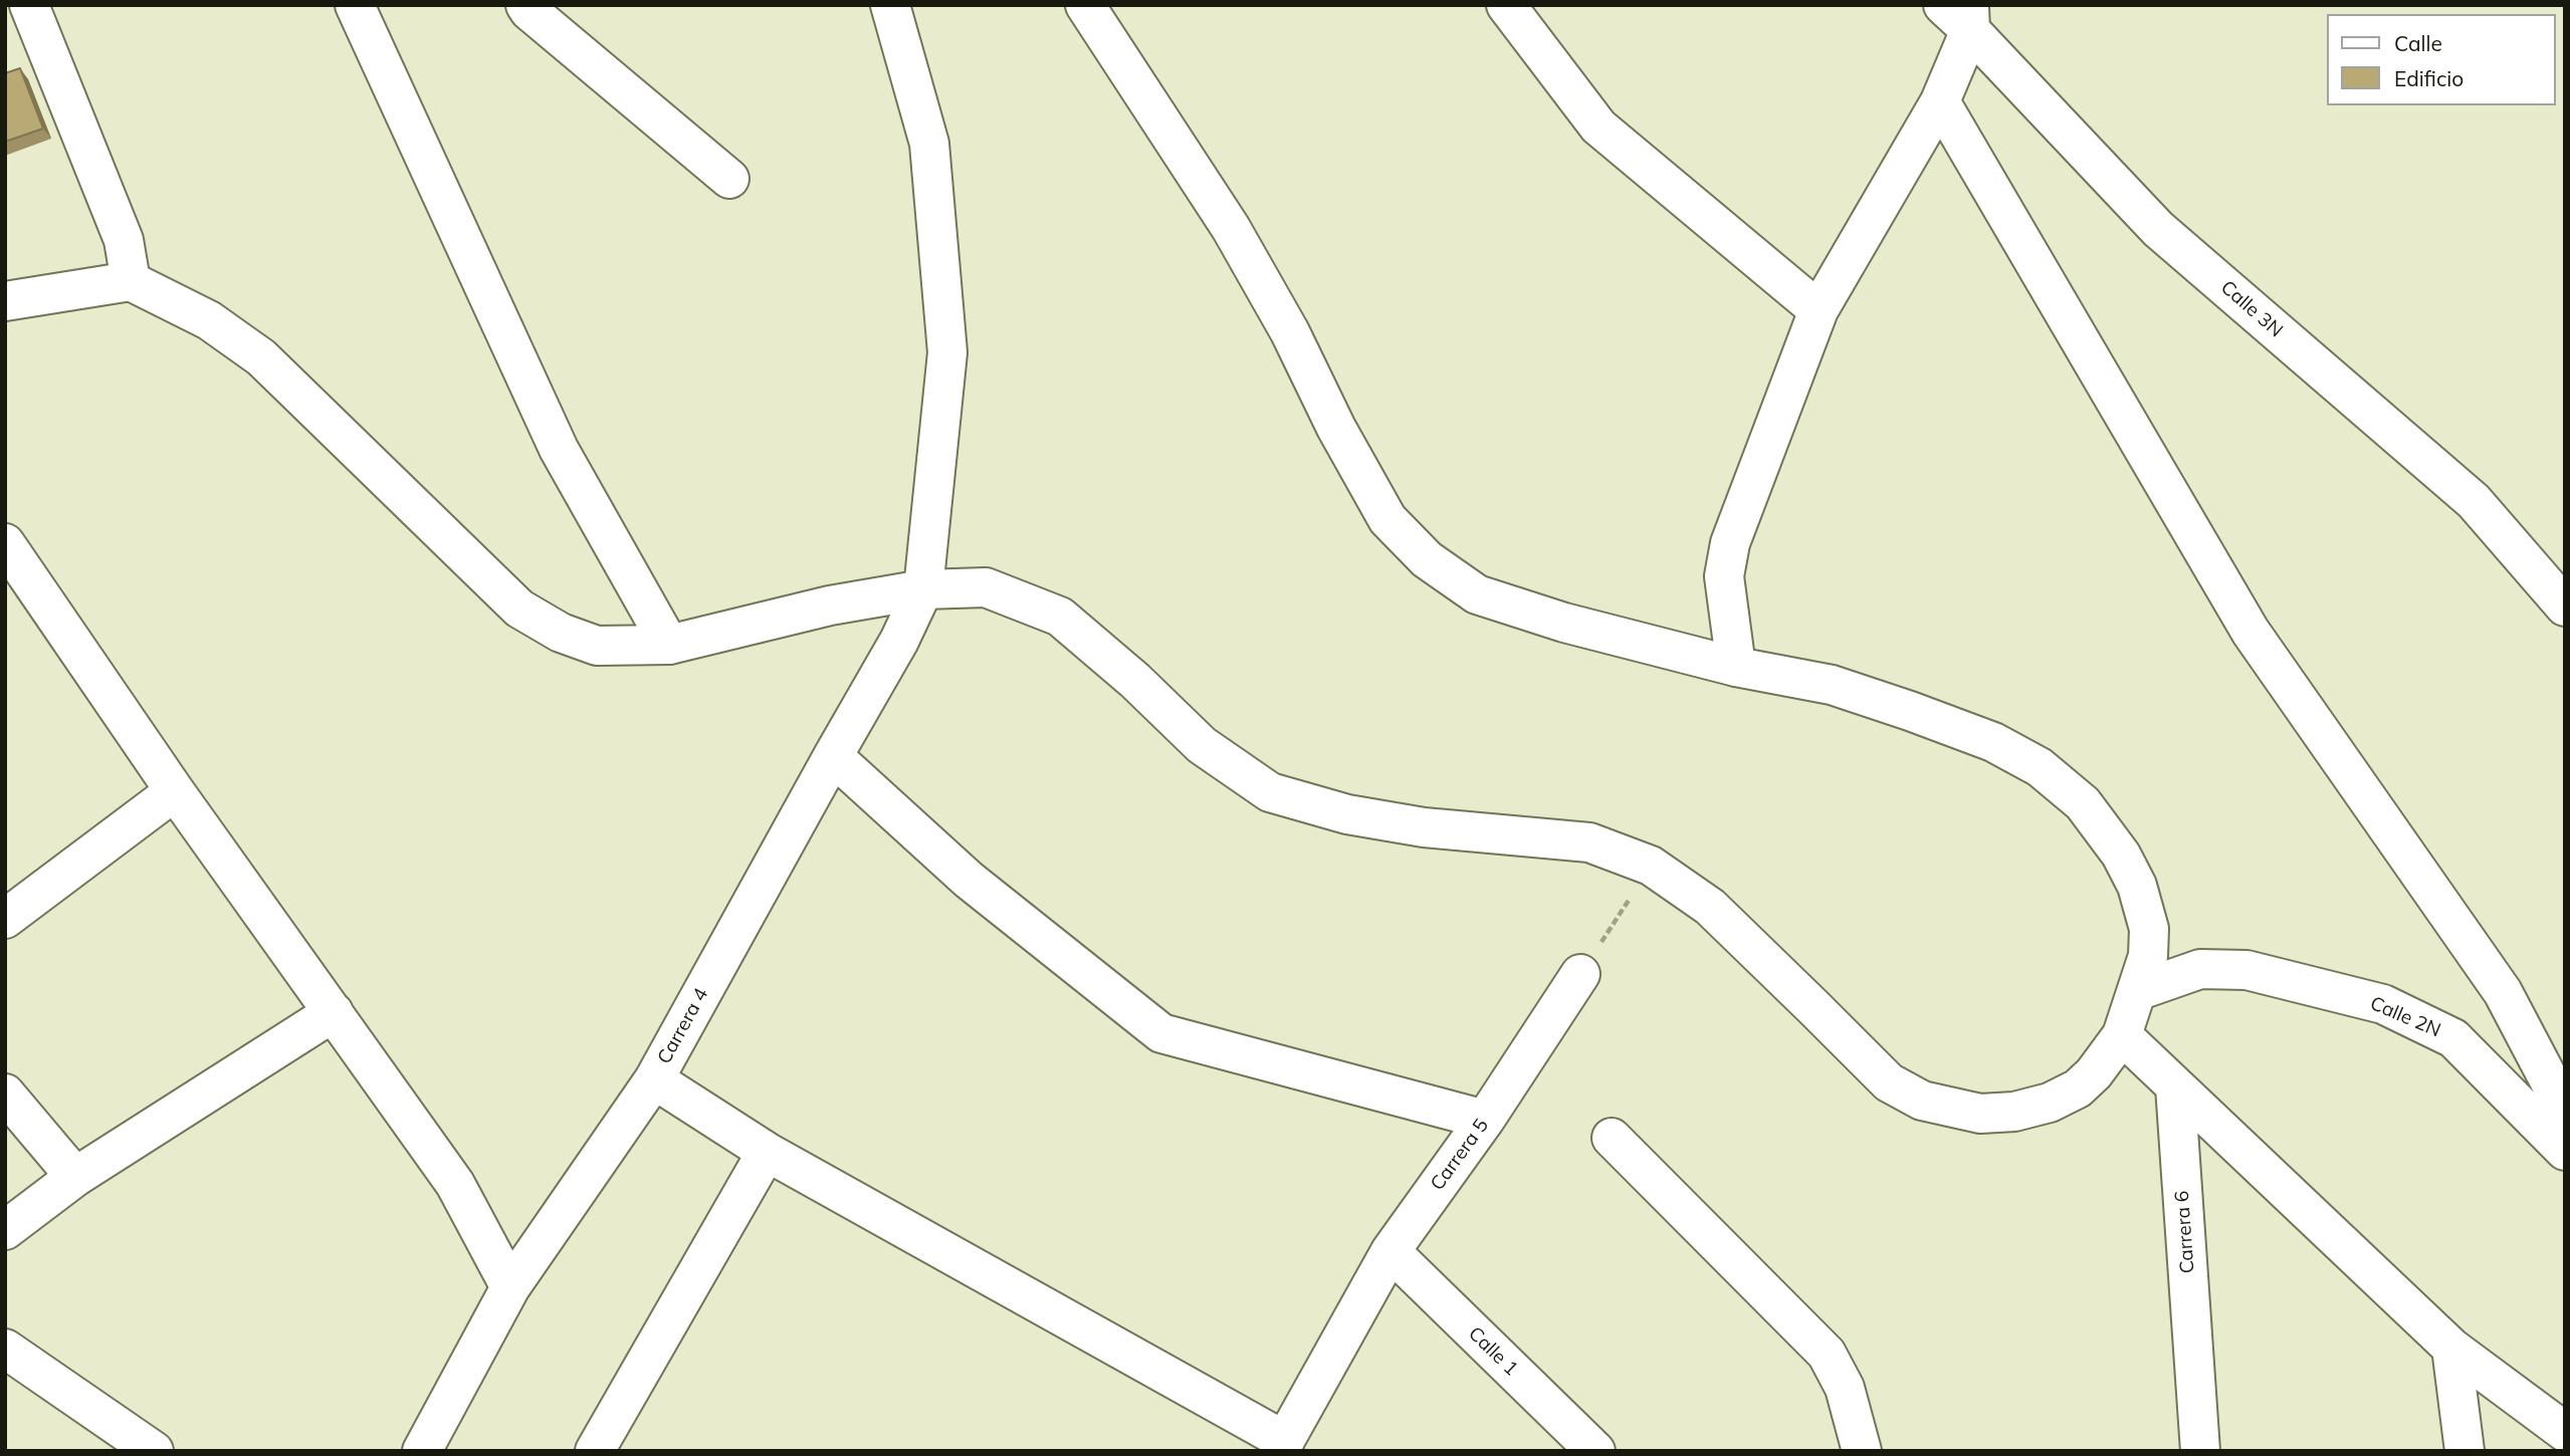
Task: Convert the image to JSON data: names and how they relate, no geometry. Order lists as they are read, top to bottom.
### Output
{
  "streets": {
    "street": [
      "Calle 3N",
      "Calle 2N",
      "Carrera 4",
      "Carrera 5",
      "Carrera 6",
      "Calle 1"
    ]
  },
  "crossings": [
    ["Carrera 5", "Calle 1"]
  ],
  "legend": ["Calle", "Edificio"]
}
